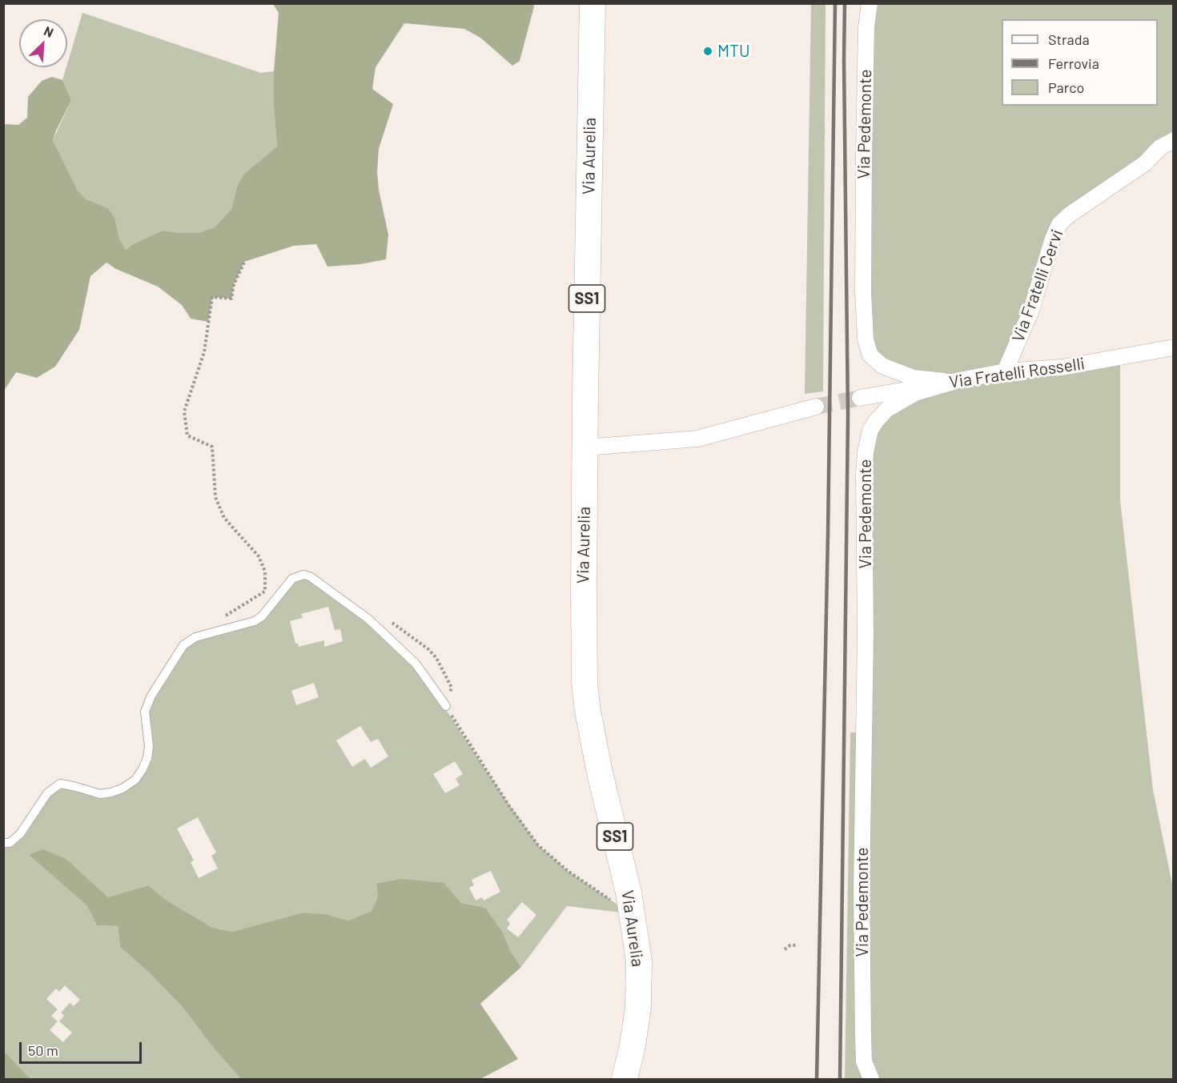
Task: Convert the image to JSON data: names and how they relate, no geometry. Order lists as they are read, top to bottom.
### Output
{
  "streets": {
    "main road": ["Via Aurelia", "SS1"],
    "street": ["Via Pedemonte", "Via Fratelli Cervi", "Via Fratelli Rosselli"]
  },
  "crossings": [
    ["Via Pedemonte", "Via Fratelli Rosselli"],
    ["Via Fratelli Cervi", "Via Fratelli Rosselli"]
  ],
  "places": ["MTU"],
  "legend": ["Strada", "Ferrovia", "Parco"],
  "scale_bar": "50 m",
  "north": "top right"
}
